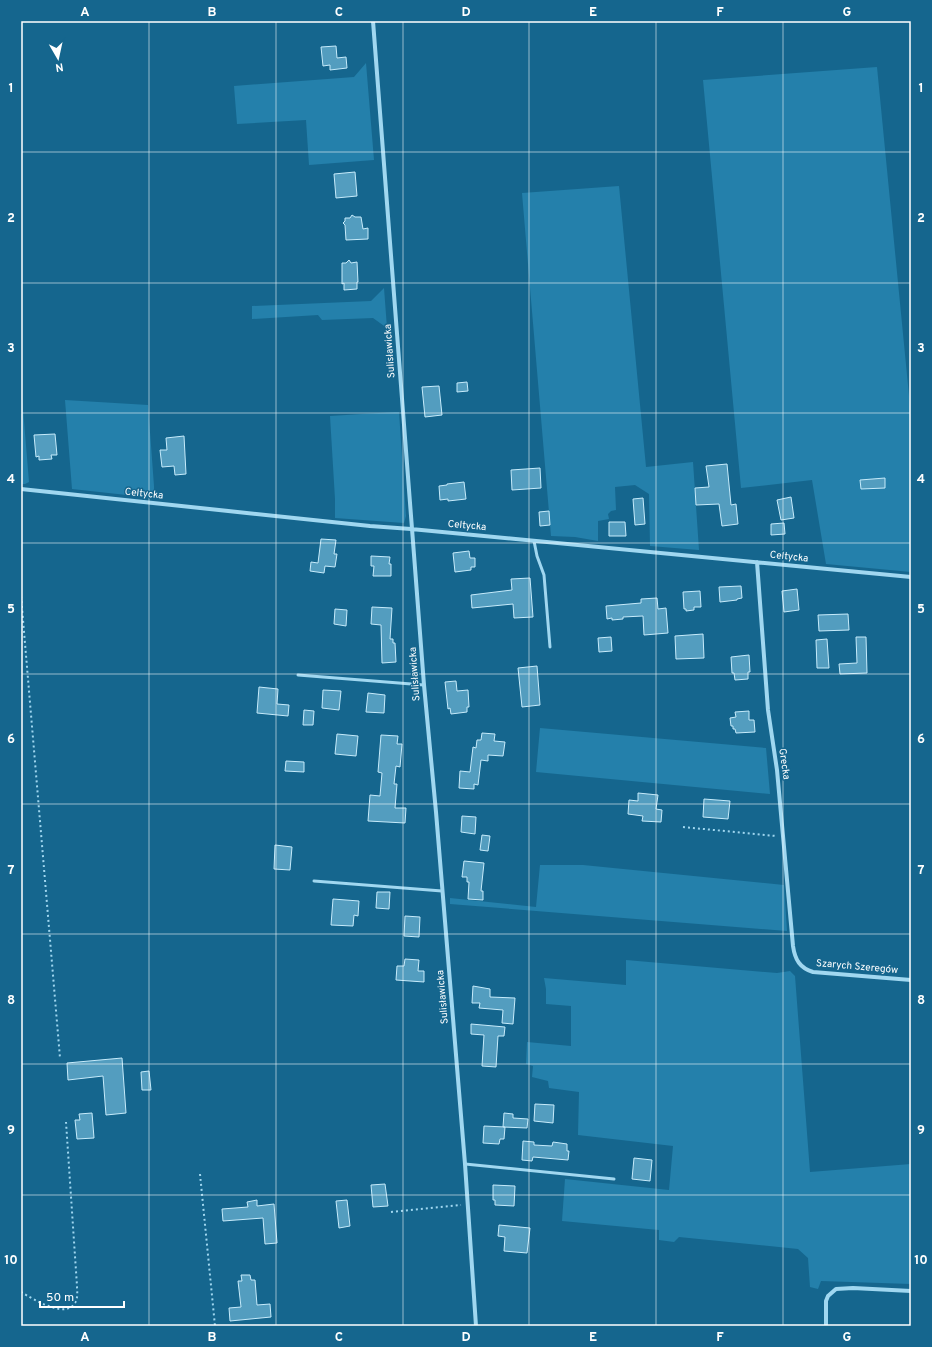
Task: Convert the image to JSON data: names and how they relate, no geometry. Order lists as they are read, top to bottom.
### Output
{
  "streets": {
    "street": [
      "Sulisławicka",
      "Celtycka",
      "Grecka",
      "Szarych Szeregów"
    ]
  },
  "crossings": [
    ["Sulisławicka", "Celtycka"],
    ["Celtycka", "Grecka"],
    ["Grecka", "Szarych Szeregów"]
  ],
  "scale_bar": "50 m",
  "north": "bottom",
  "grid": {
    "columns": [
      "A",
      "B",
      "C",
      "D",
      "E",
      "F",
      "G"
    ],
    "rows": [
      "1",
      "2",
      "3",
      "4",
      "5",
      "6",
      "7",
      "8",
      "9",
      "10"
    ]
  }
}
